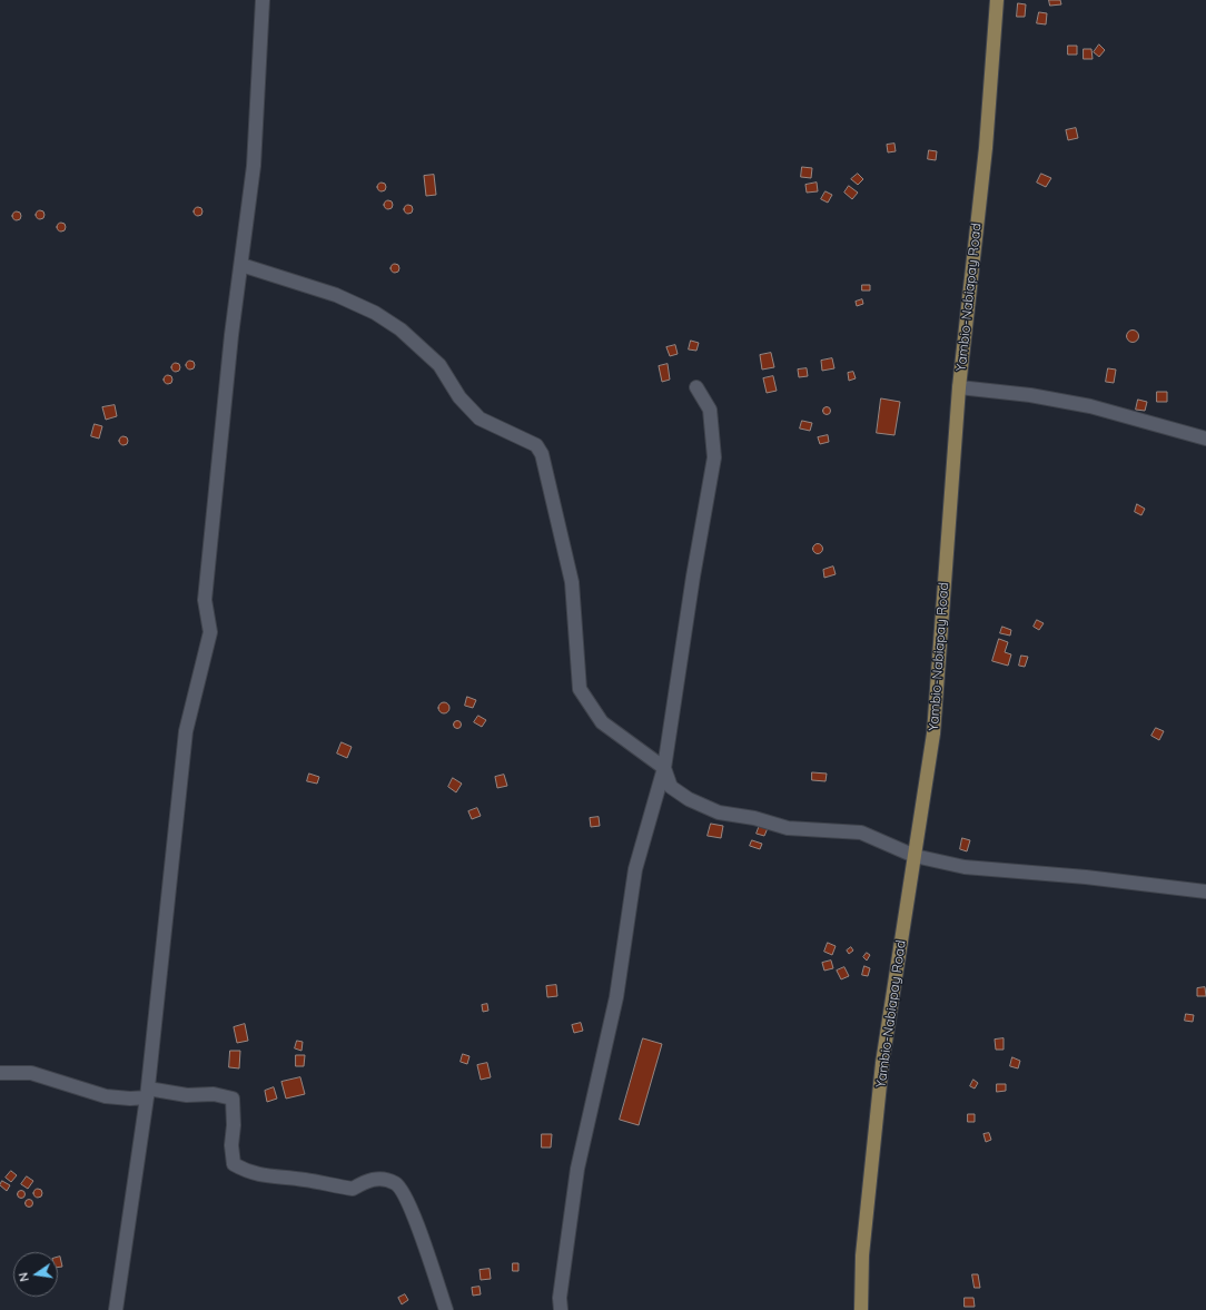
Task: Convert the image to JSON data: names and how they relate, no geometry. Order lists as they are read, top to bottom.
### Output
{
  "streets": {
    "main road": ["Yambio-Nabiapay Road"]
  },
  "north": "left"
}
